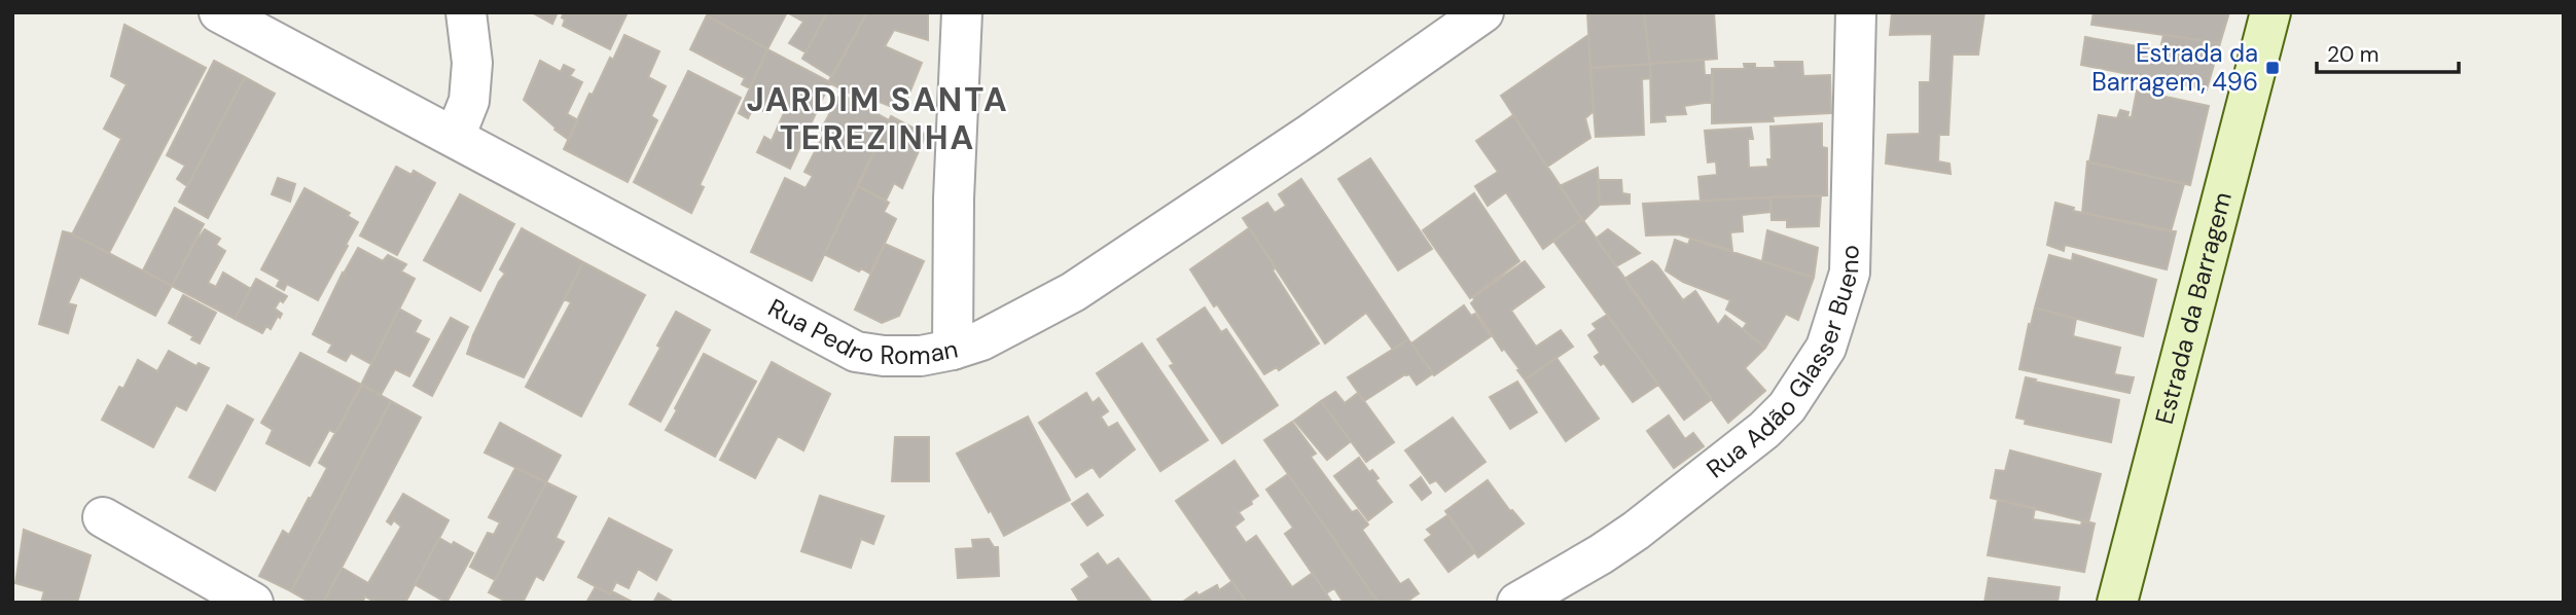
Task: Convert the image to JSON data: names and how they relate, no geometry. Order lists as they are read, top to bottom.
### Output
{
  "streets": {
    "street": ["Estrada da Barragem", "Rua Pedro Roman", "Rua Adão Glasser Bueno"]
  },
  "districts": ["JARDIM SANTA TEREZINHA"],
  "places": {
    "transit": ["Estrada da Barragem, 496"]
  },
  "scale_bar": "20 m"
}
